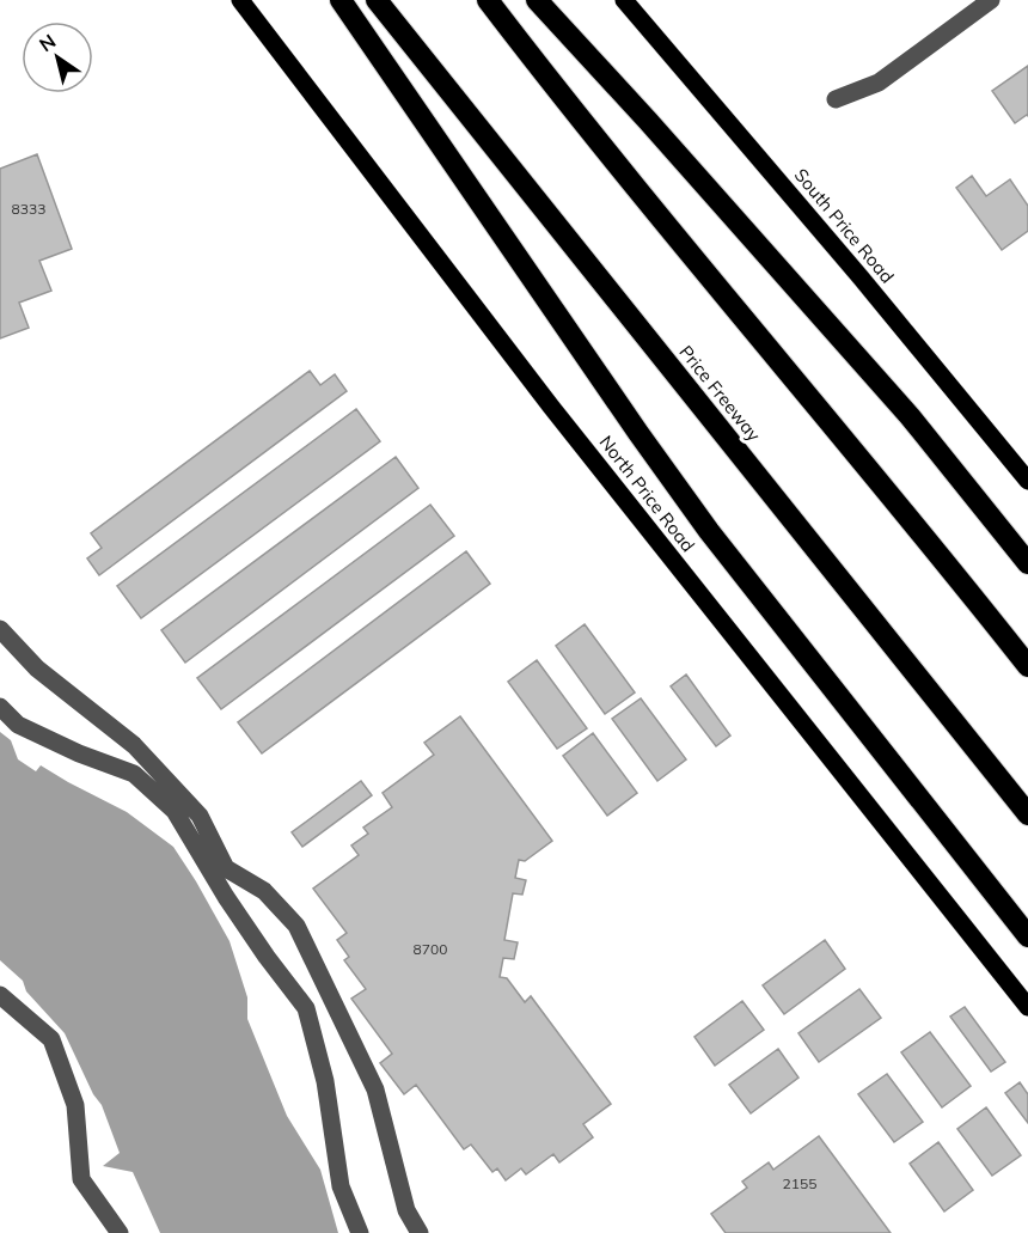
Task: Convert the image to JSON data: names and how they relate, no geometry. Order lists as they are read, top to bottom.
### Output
{
  "streets": {
    "highway": ["Price Freeway"],
    "main road": ["South Price Road", "North Price Road"]
  },
  "house_numbers": ["8333", "8700", "2155"],
  "north": "top left"
}
